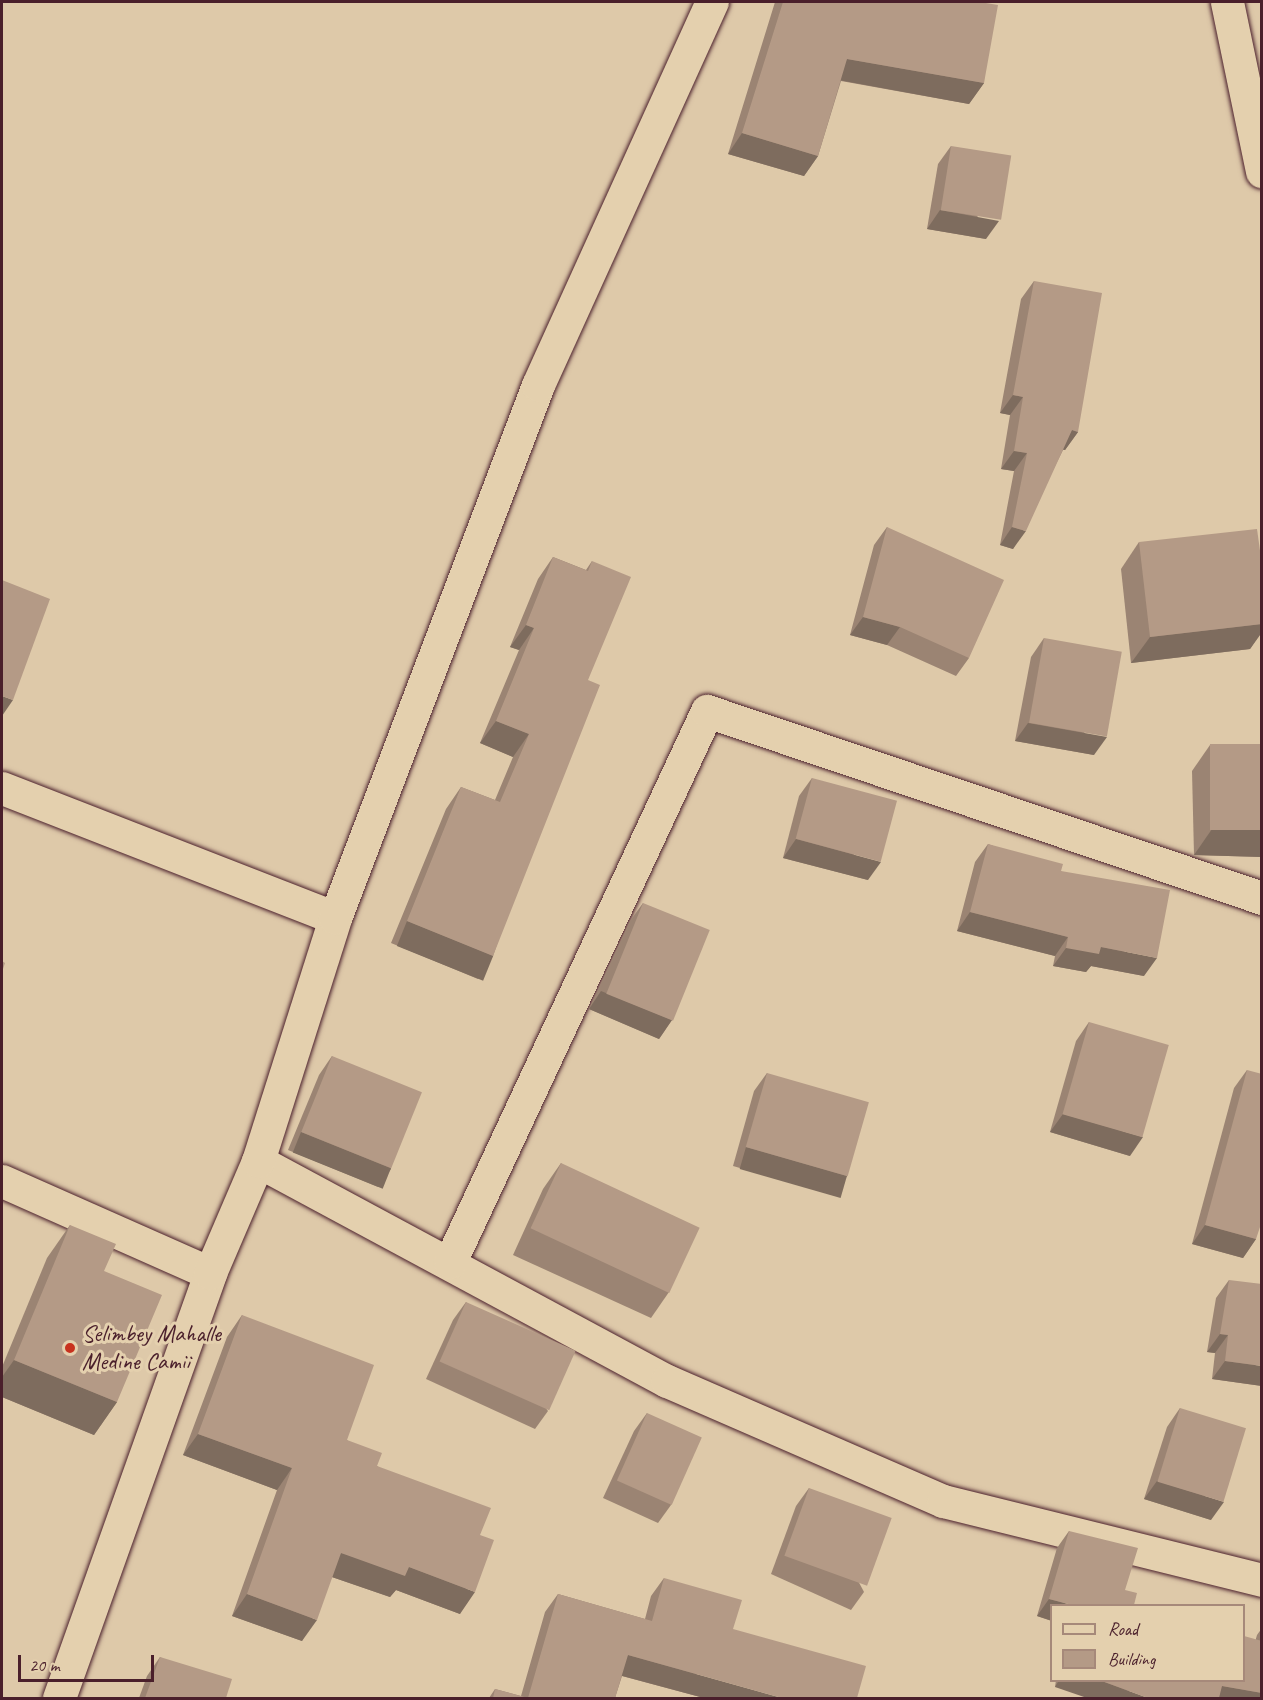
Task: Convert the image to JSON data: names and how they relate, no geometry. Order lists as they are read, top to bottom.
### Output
{
  "places": ["Selimbey Mahalle Medine Camii"],
  "legend": ["Road", "Building"],
  "scale_bar": "20 m"
}
